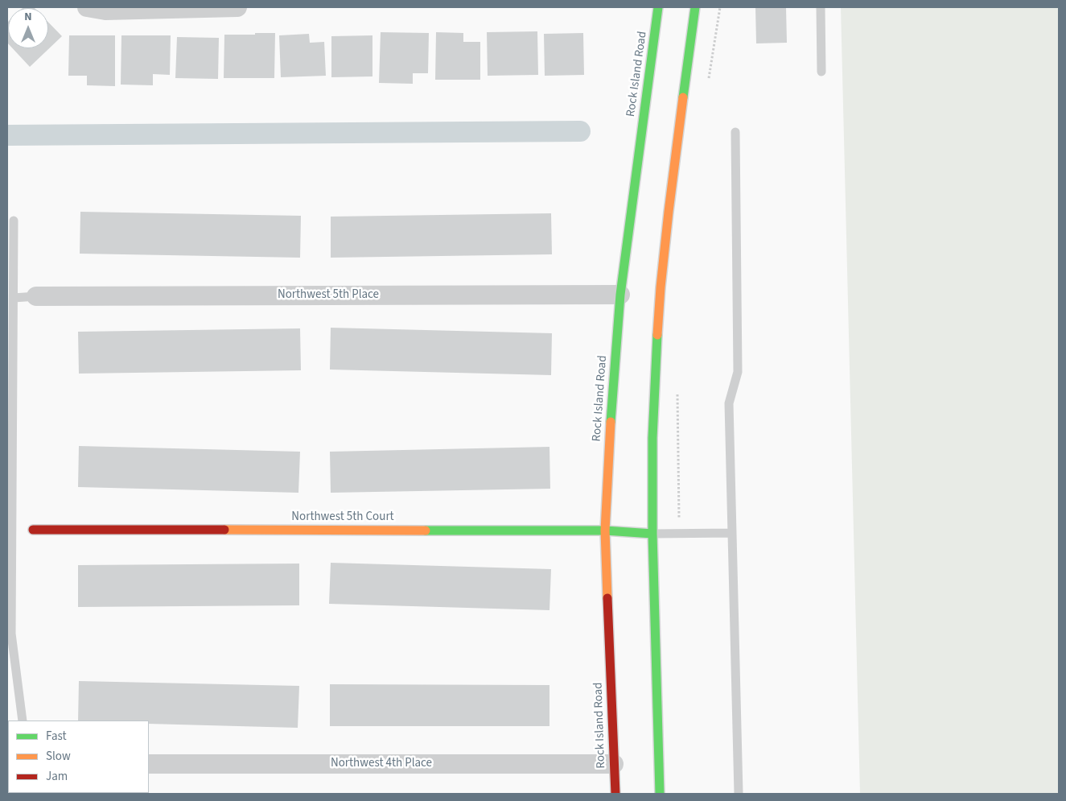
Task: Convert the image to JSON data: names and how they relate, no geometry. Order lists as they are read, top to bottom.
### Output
{
  "streets": {
    "main road": ["Rock Island Road", "Northwest 5th Court"],
    "street": ["Northwest 5th Place", "Northwest 4th Place"]
  },
  "crossings": [
    ["Rock Island Road", "Northwest 5th Place"],
    ["Rock Island Road", "Northwest 5th Court"],
    ["Rock Island Road", "Northwest 4th Place"]
  ],
  "legend": ["Fast", "Slow", "Jam"],
  "north": "top"
}
